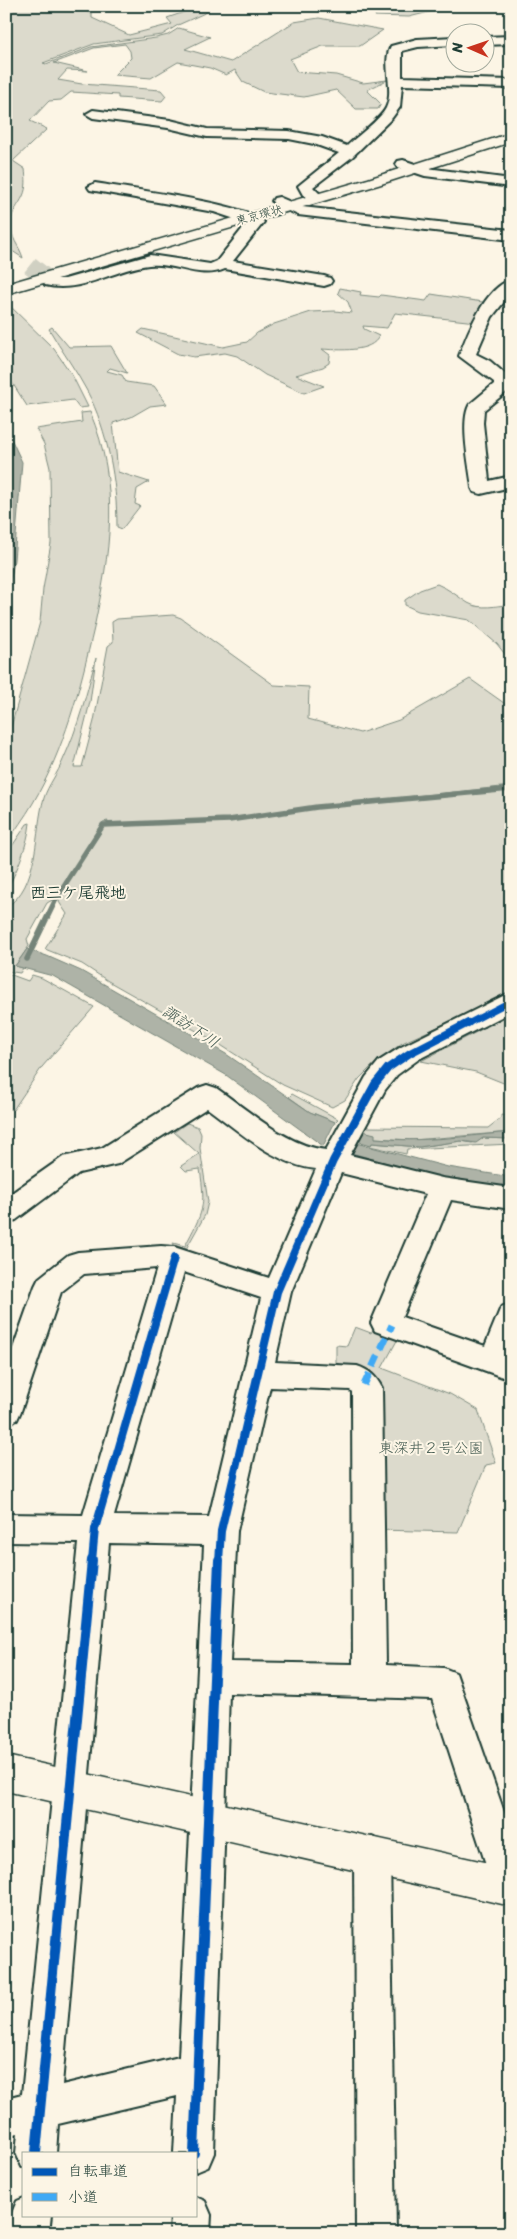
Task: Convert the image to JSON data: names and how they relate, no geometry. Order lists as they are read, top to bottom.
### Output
{
  "streets": {
    "main road": ["東京環状"]
  },
  "districts": ["西三ケ尾飛地"],
  "water": ["諏訪下川"],
  "parks": ["東深井２号公園"],
  "legend": ["自転車道", "小道"],
  "north": "left"
}
